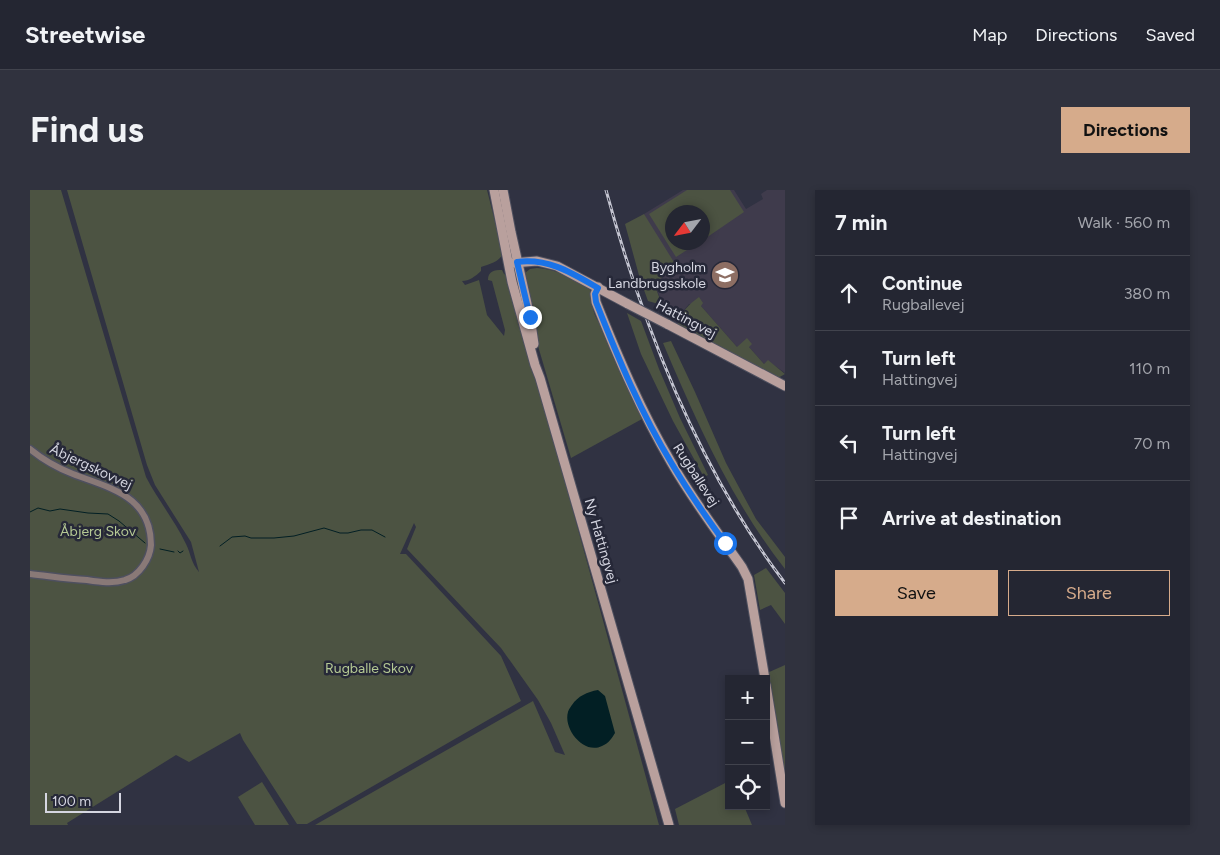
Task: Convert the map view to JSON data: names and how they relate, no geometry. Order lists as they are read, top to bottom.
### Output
{
  "streets": {
    "street": [
      "Hattingvej",
      "Åbjergskovvej",
      "Rugballevej",
      "Ny Hattingvej"
    ]
  },
  "crossings": [
    ["Hattingvej", "Rugballevej"],
    ["Hattingvej", "Ny Hattingvej"]
  ],
  "parks": ["Åbjerg Skov", "Rugballe Skov"],
  "places": {
    "school or university": ["Bygholm Landbrugsskole"]
  },
  "scale_bar": "100 m",
  "north": "bottom left",
  "page": {
    "header": "Streetwise",
    "nav": ["Map", "Directions", "Saved"],
    "buttons": [
      "Directions",
      ["Save", "Share"]
    ],
    "title": "Find us",
    "heading": ["7 min", "Walk · 560 m"],
    "list": [
      ["Continue", "Rugballevej", "380 m"],
      ["Turn left", "Hattingvej", "110 m"],
      ["Turn left", "Hattingvej", "70 m"],
      "Arrive at destination"
    ],
    "map_buttons": ["+", "−"],
    "scale": "100 m"
  }
}
